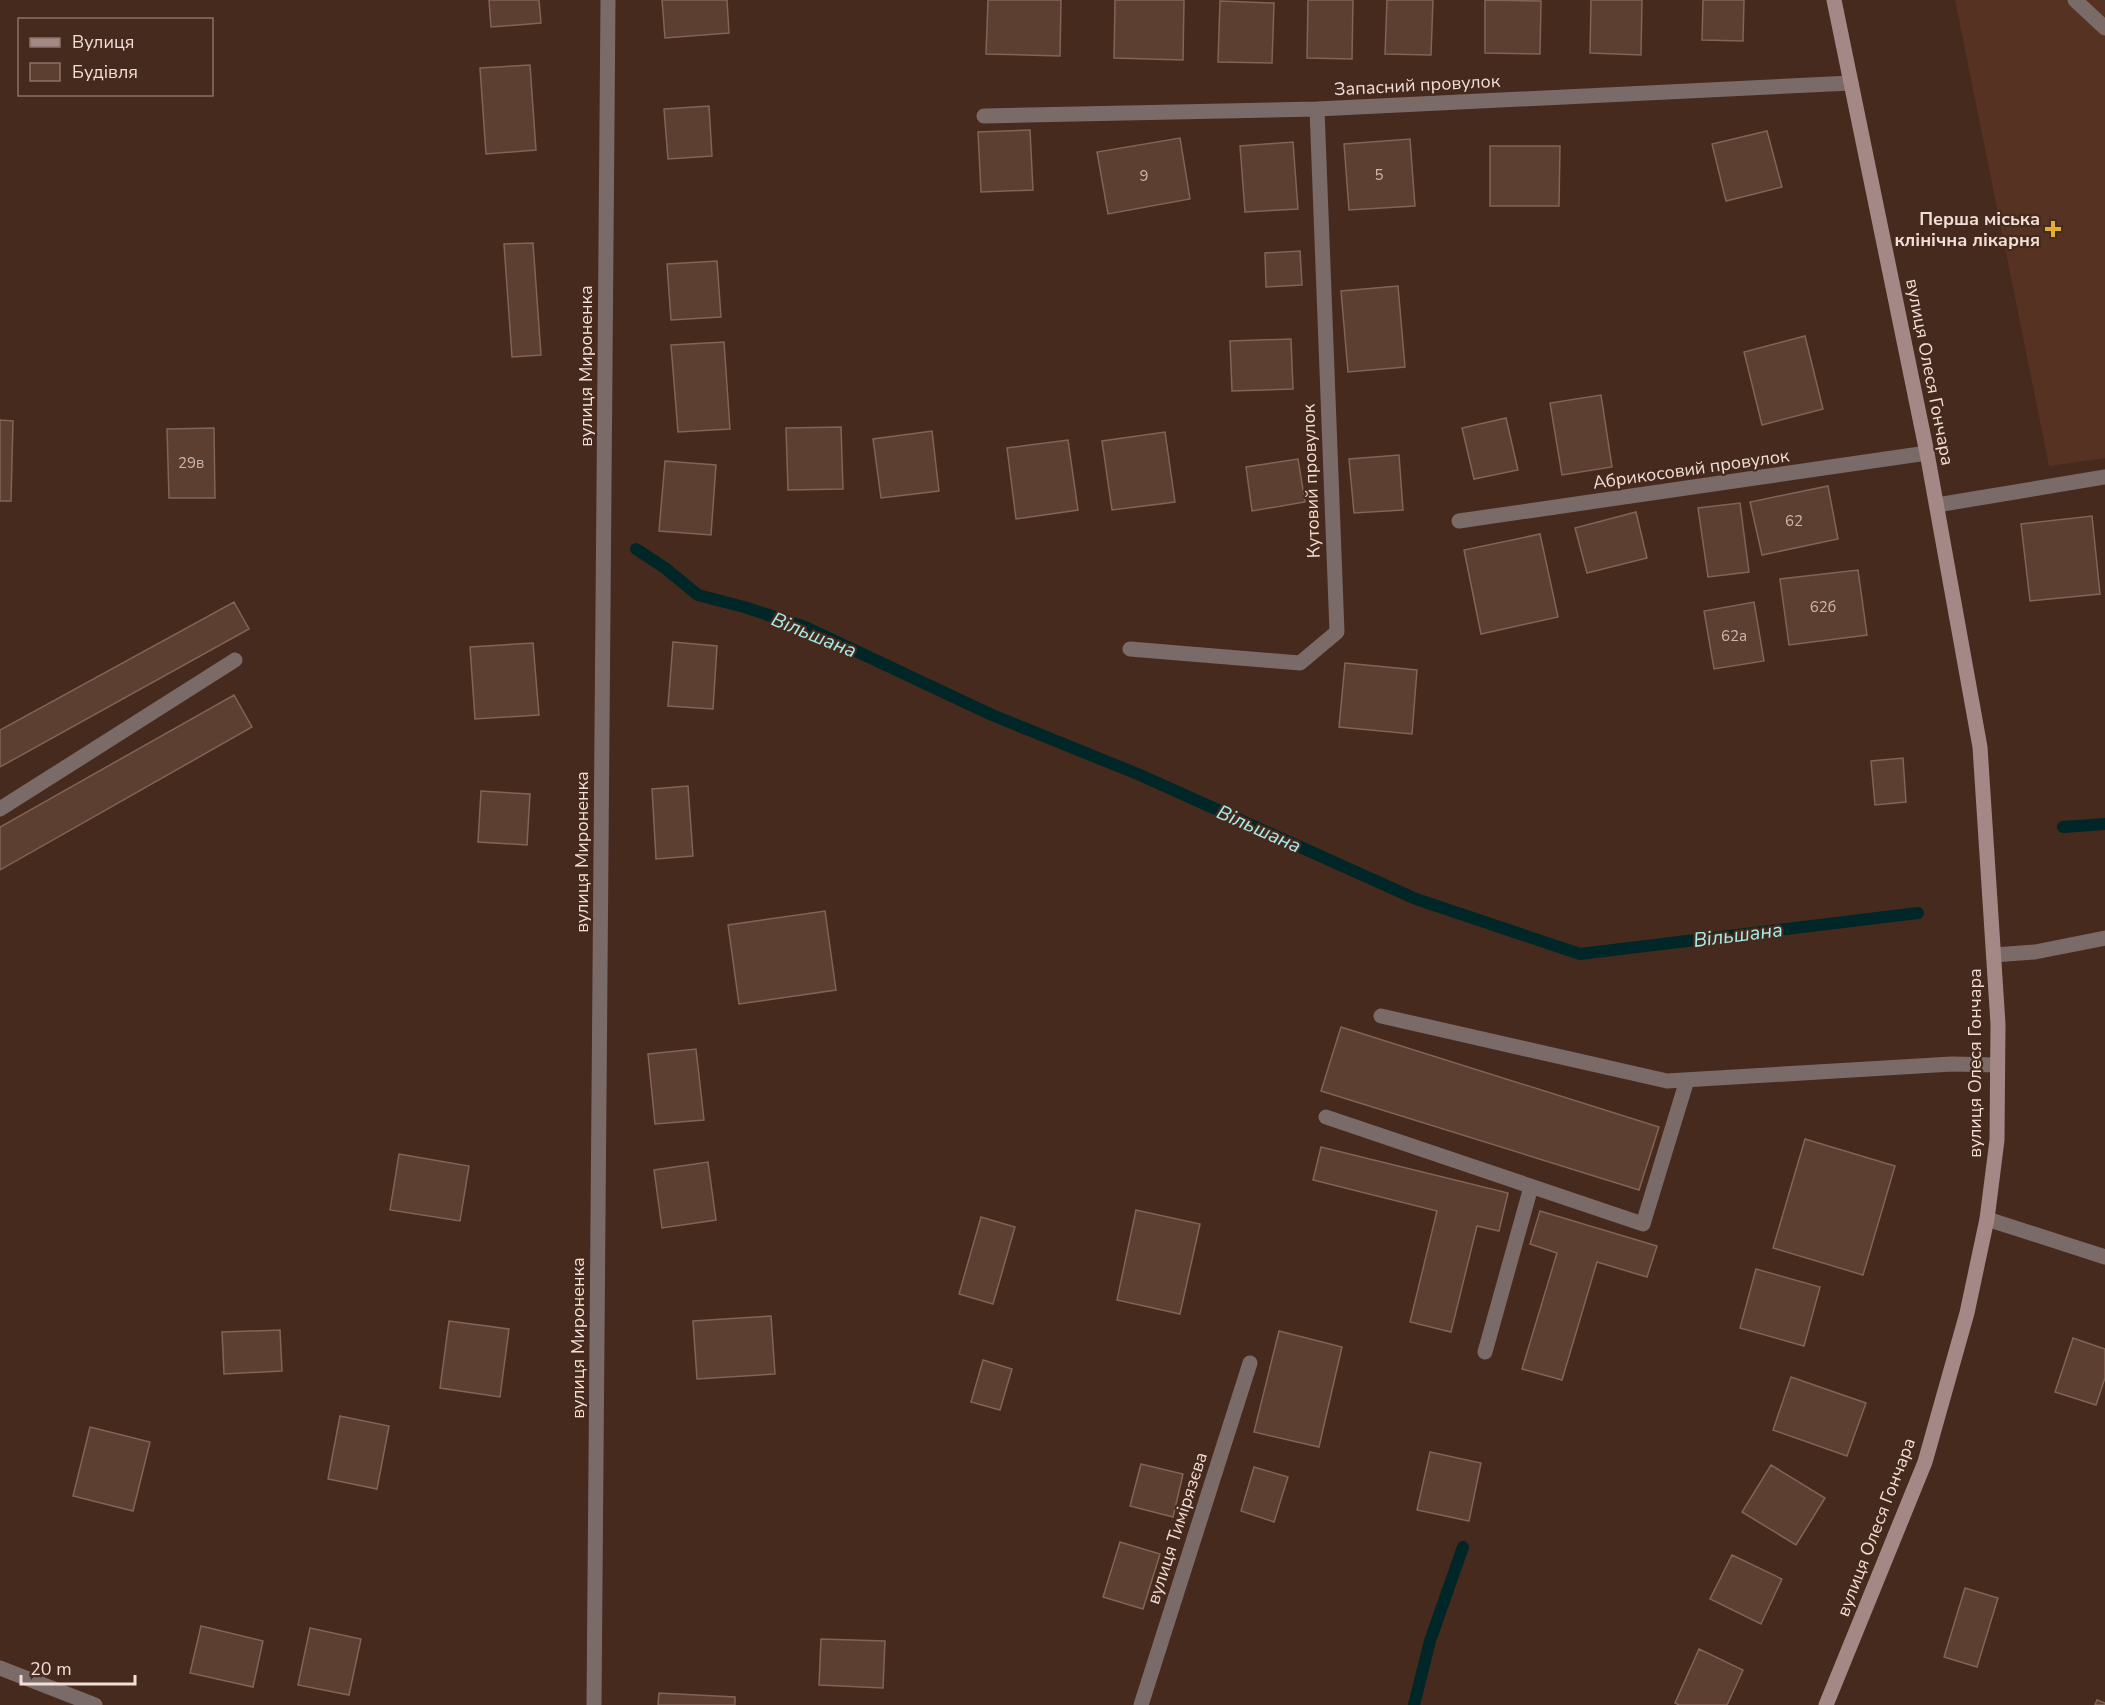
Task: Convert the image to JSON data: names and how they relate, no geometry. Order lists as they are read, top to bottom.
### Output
{
  "streets": {
    "main road": ["вулиця Олеся Гончара"],
    "street": [
      "Запасний провулок",
      "вулиця Мироненка",
      "Абрикосовий провулок",
      "Кутовий провулок",
      "вулиця Тимірязєва"
    ]
  },
  "crossings": [
    ["Запасний провулок", "вулиця Олеся Гончара"],
    ["Запасний провулок", "Кутовий провулок"],
    ["вулиця Олеся Гончара", "Абрикосовий провулок"]
  ],
  "water": ["Вільшана"],
  "places": {
    "health": ["Перша міська клінічна лікарня"]
  },
  "house_numbers": [
    "5",
    "9",
    "29в",
    "62",
    "62б",
    "62а"
  ],
  "legend": ["Вулиця", "Будівля"],
  "scale_bar": "20 m"
}
